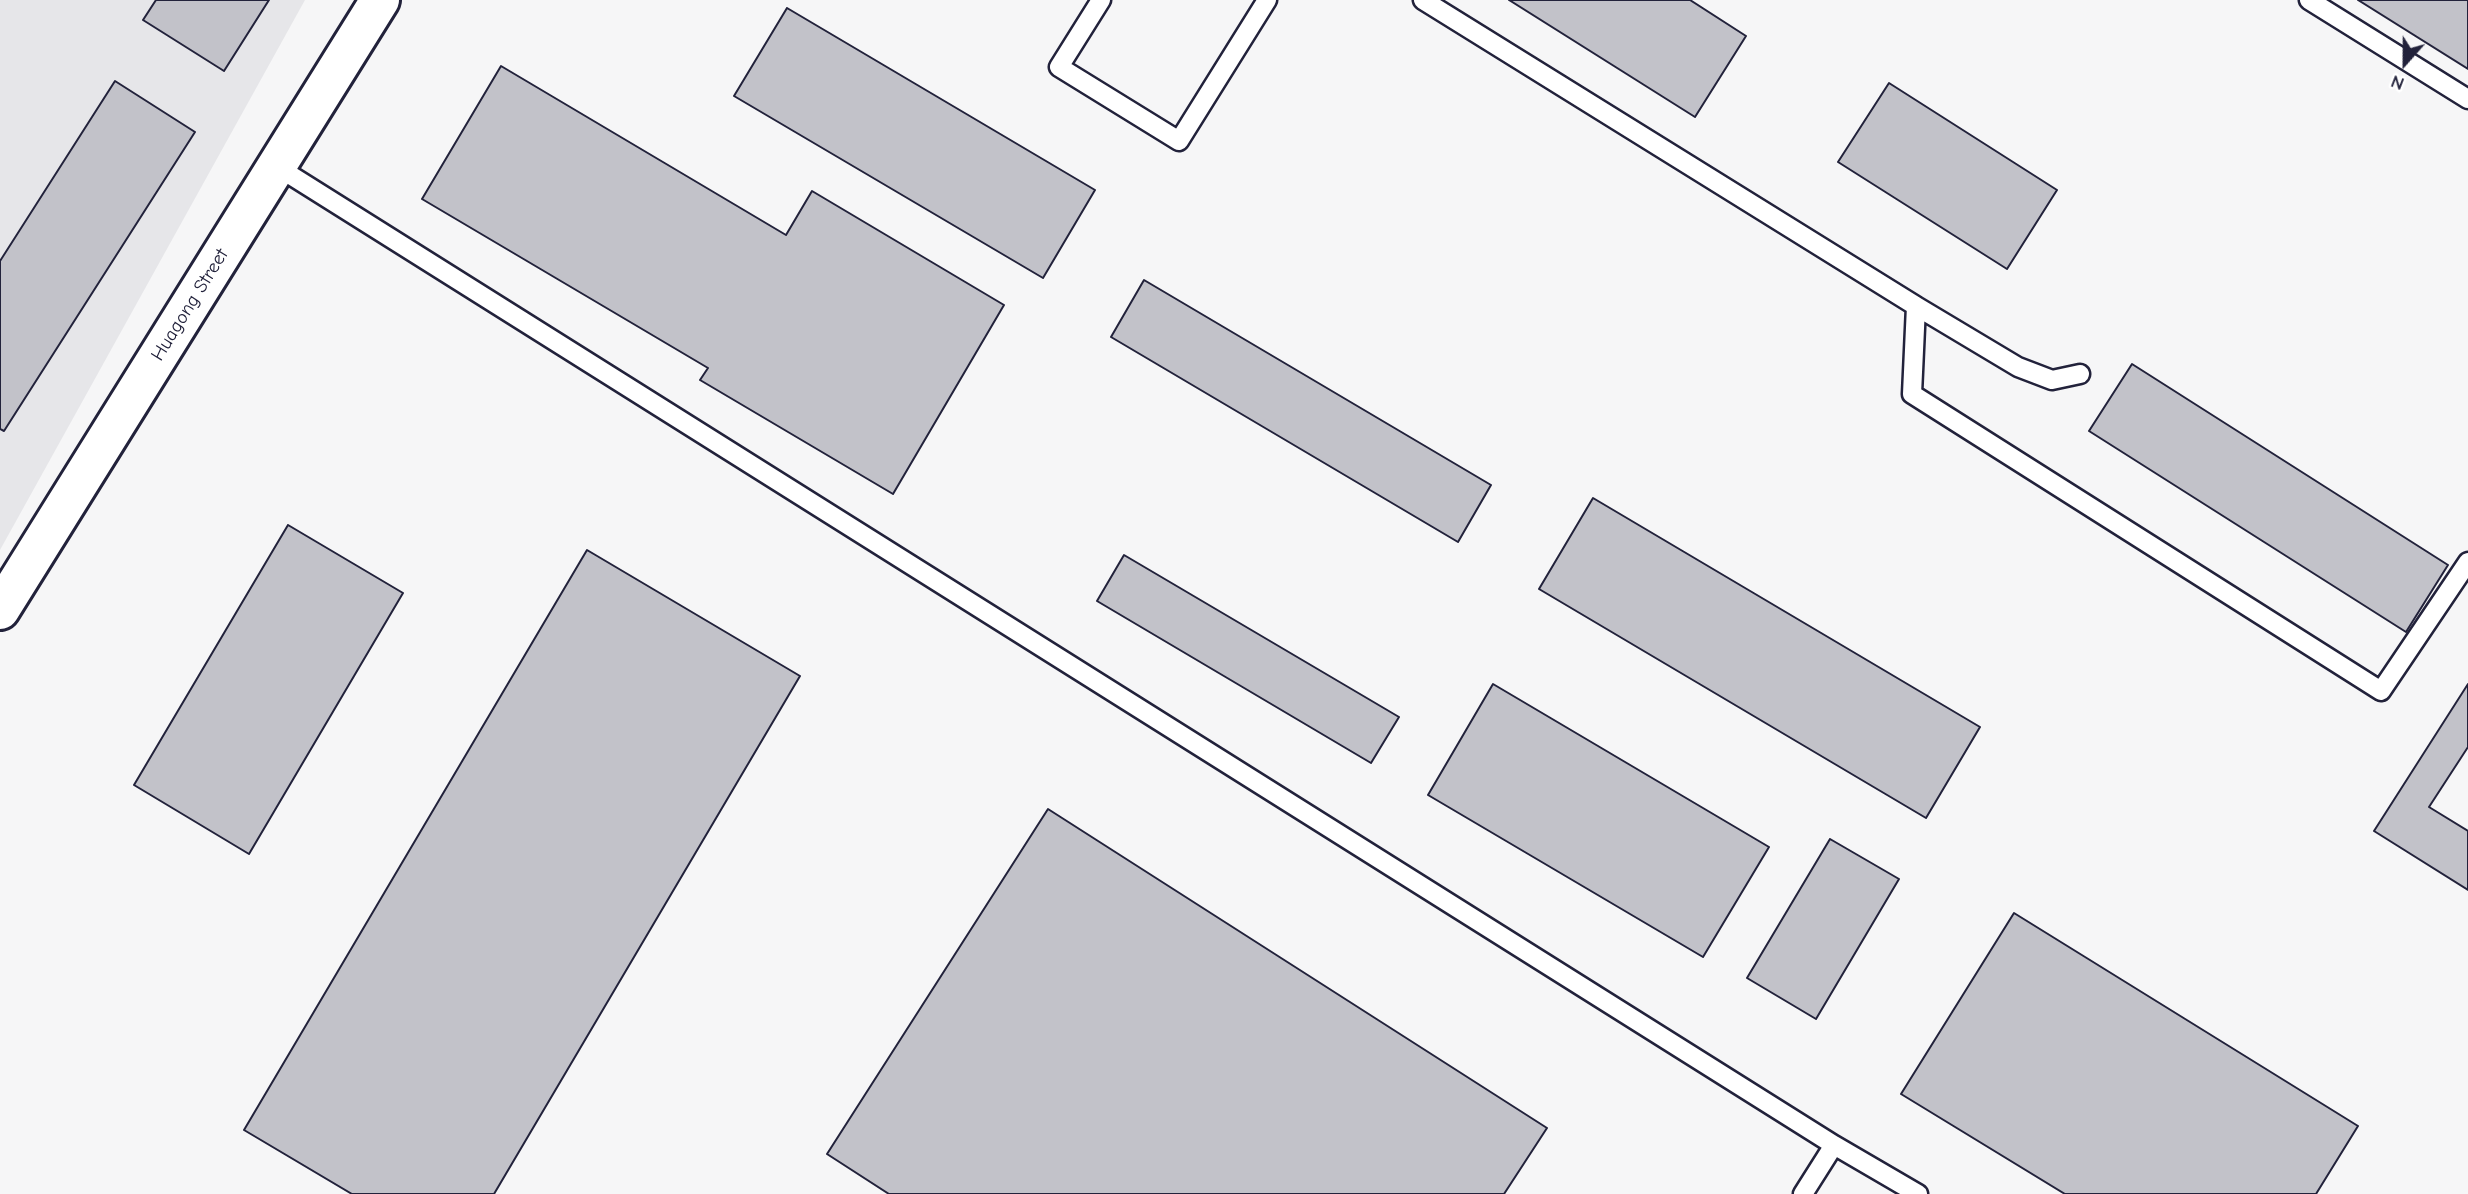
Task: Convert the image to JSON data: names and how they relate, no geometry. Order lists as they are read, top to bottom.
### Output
{
  "streets": {
    "street": ["Huagong Street"]
  },
  "north": "bottom"
}
